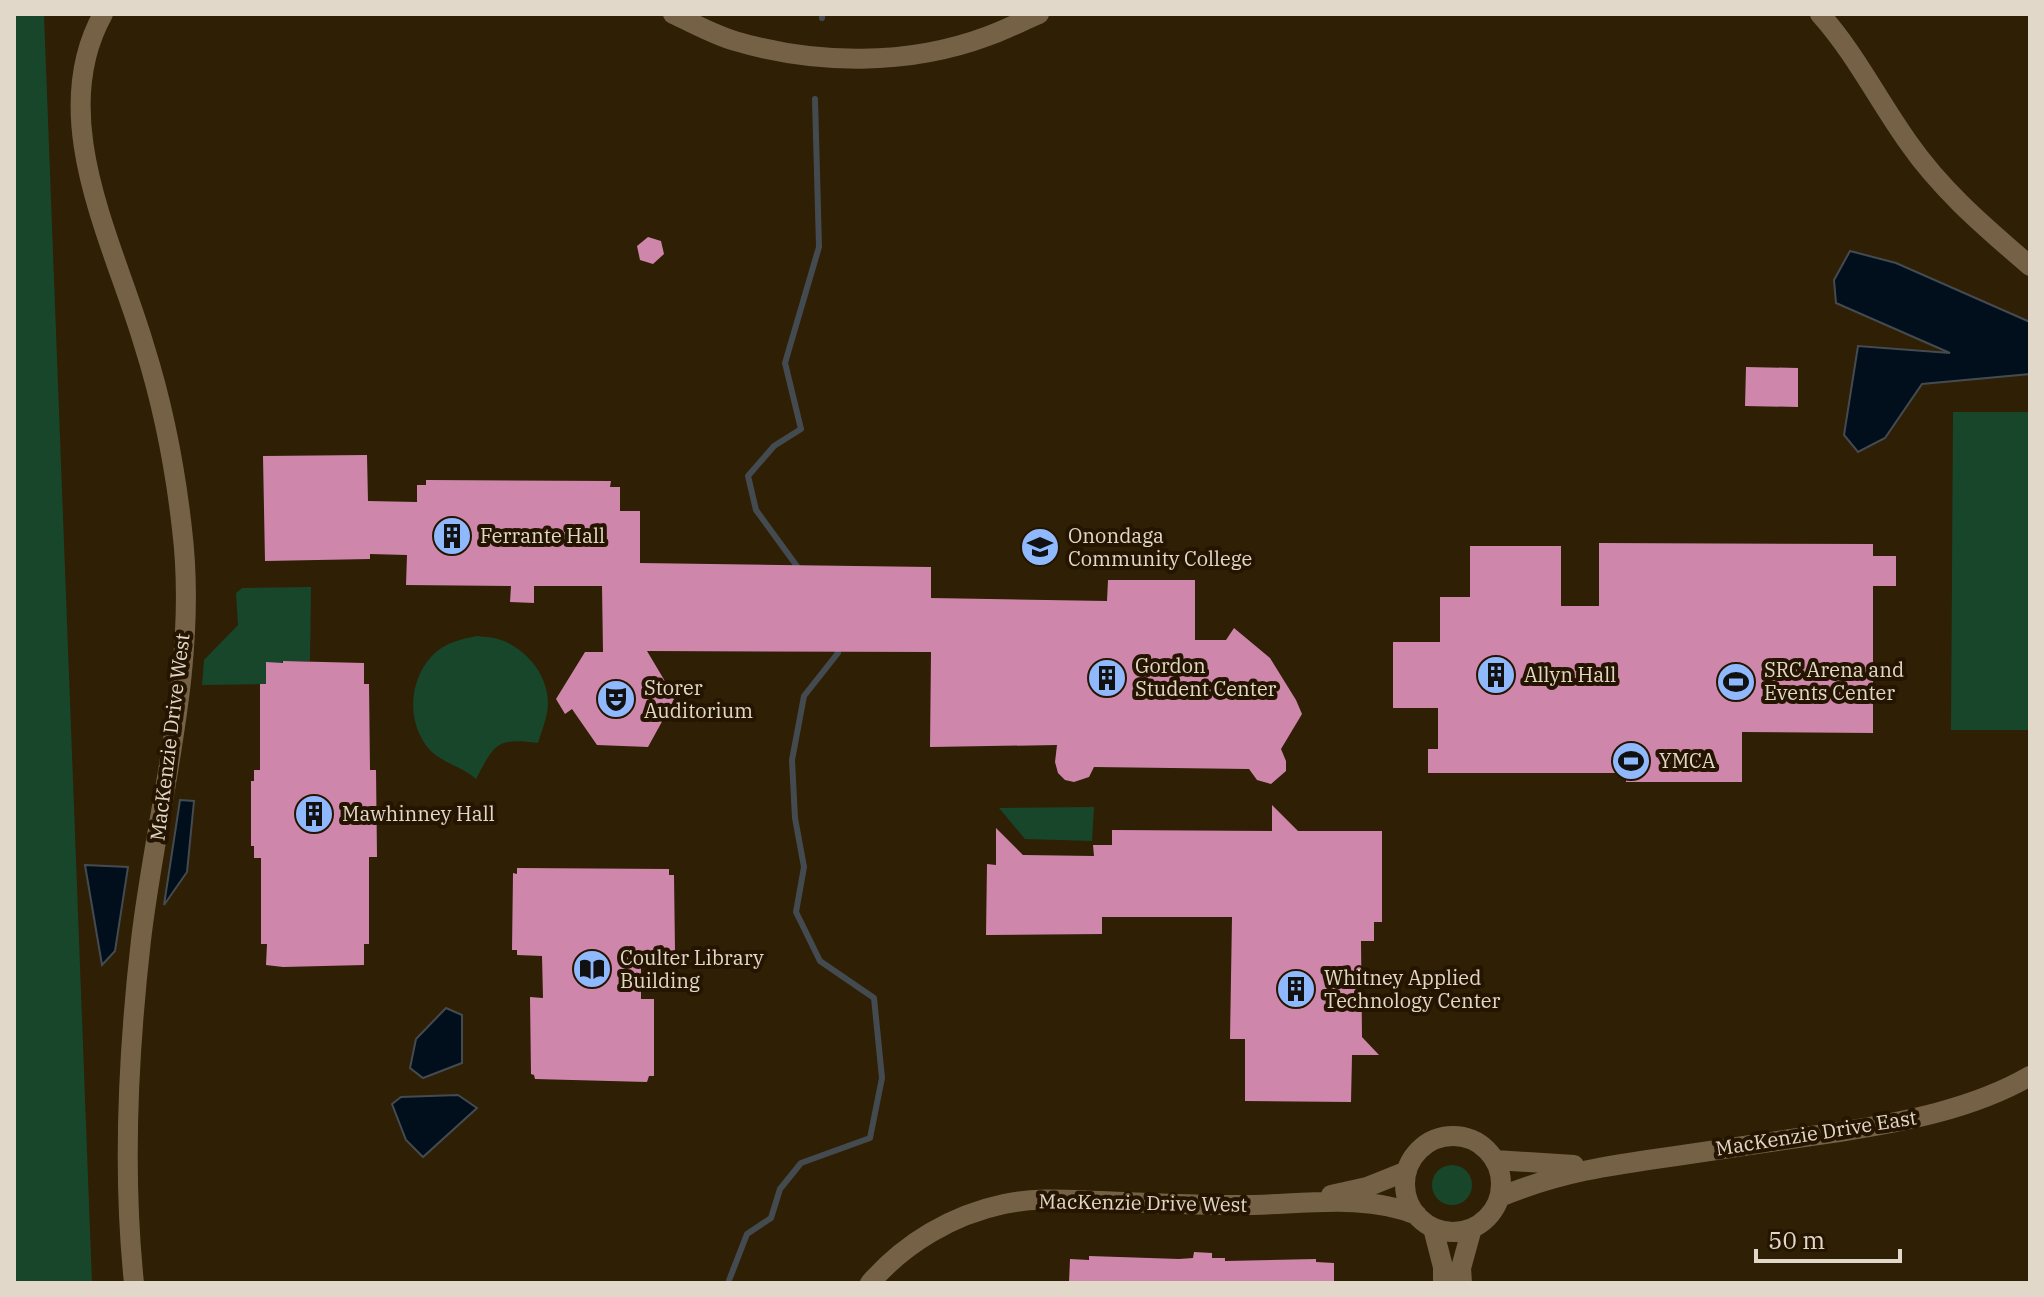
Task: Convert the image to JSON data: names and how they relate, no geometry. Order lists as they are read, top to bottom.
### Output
{
  "streets": {
    "street": ["MacKenzie Drive West", "MacKenzie Drive East"]
  },
  "crossings": [
    ["MacKenzie Drive West", "MacKenzie Drive East"]
  ],
  "places": {
    "building": [
      "Ferrante Hall",
      "Allyn Hall",
      "Gordon Student Center",
      "Mawhinney Hall",
      "Whitney Applied Technology Center"
    ],
    "school or university": ["Onondaga Community College"],
    "sports": ["SRC Arena and Events Center", "YMCA"],
    "theatre": ["Storer Auditorium"],
    "library": ["Coulter Library Building"]
  },
  "scale_bar": "50 m"
}
